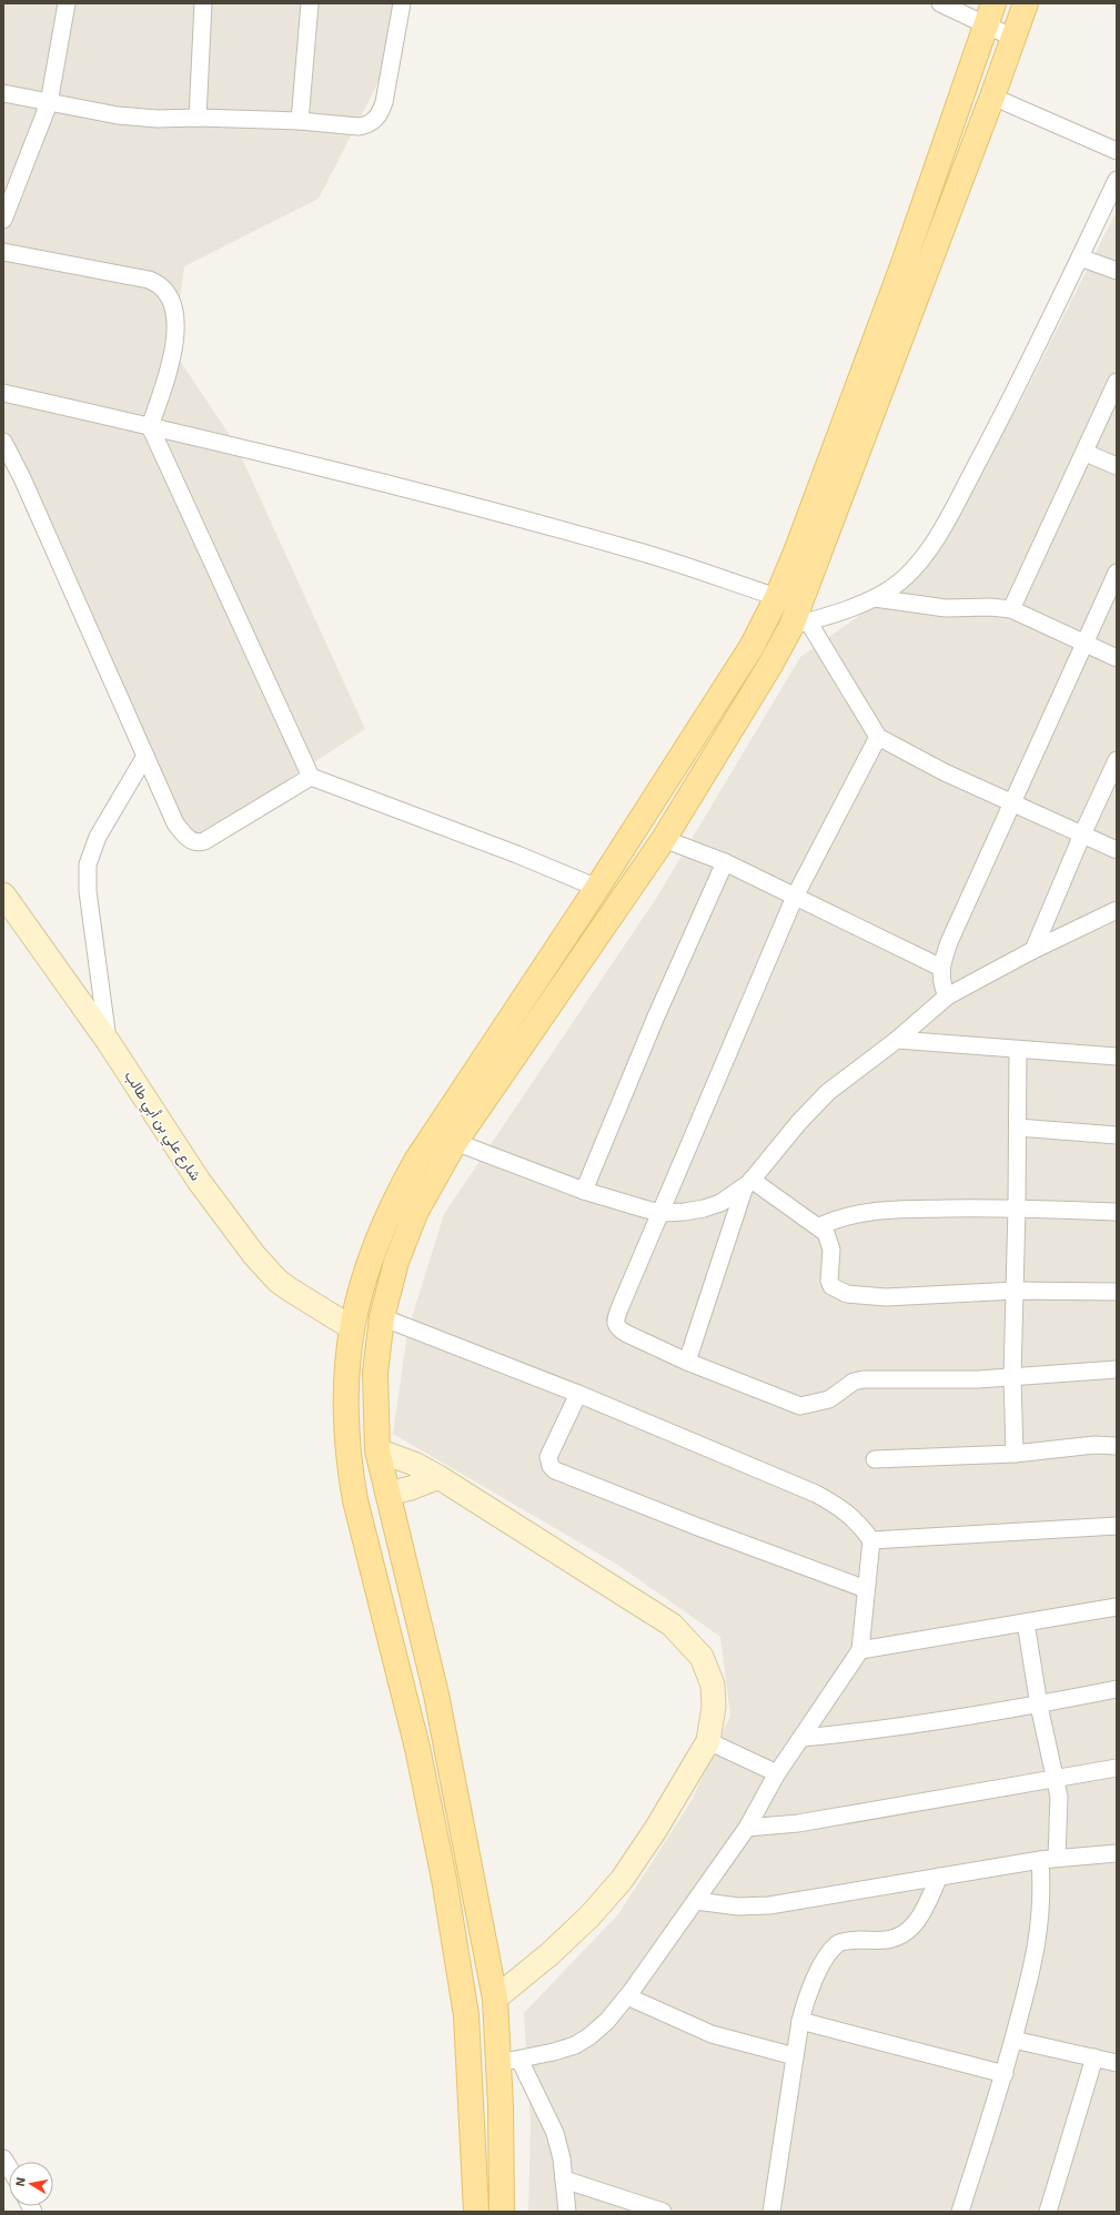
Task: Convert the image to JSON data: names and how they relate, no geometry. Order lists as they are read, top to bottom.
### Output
{
  "streets": {
    "street": ["شارع علي بن أبي طالب"]
  },
  "north": "left"
}
